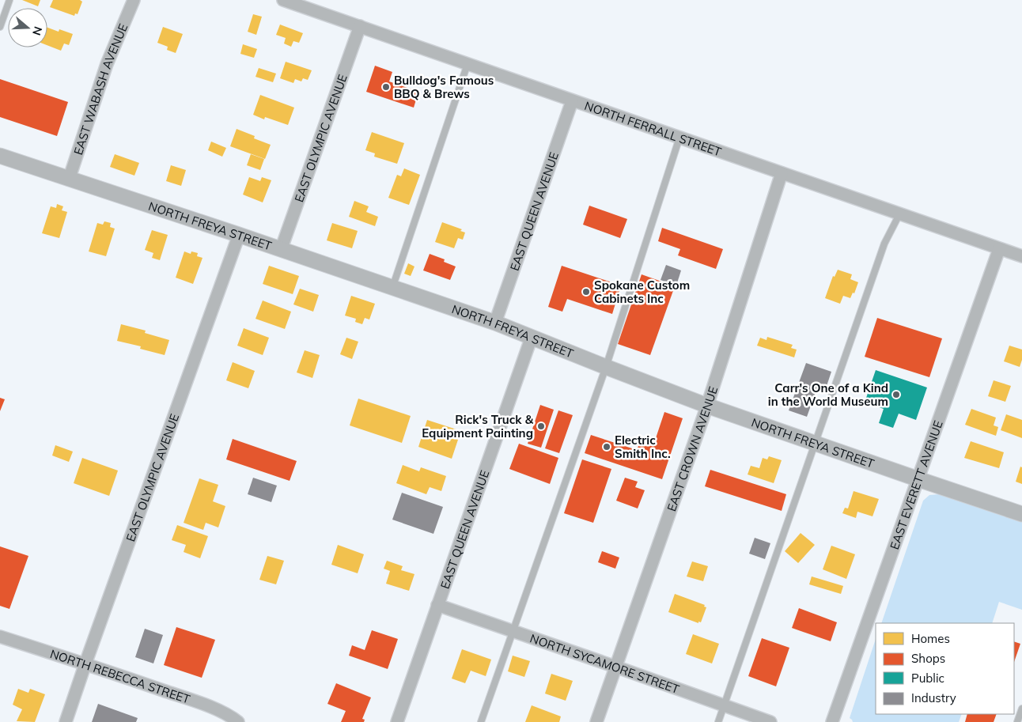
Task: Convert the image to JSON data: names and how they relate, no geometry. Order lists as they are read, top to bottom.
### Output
{
  "streets": {
    "street": [
      "EAST WABASH AVENUE",
      "NORTH FERRALL STREET",
      "EAST OLYMPIC AVENUE",
      "EAST QUEEN AVENUE",
      "NORTH FREYA STREET",
      "EAST CROWN AVENUE",
      "EAST EVERETT AVENUE",
      "NORTH SYCAMORE STREET",
      "NORTH REBECCA STREET"
    ]
  },
  "crossings": [
    ["EAST WABASH AVENUE", "NORTH FREYA STREET"],
    ["NORTH FERRALL STREET", "EAST OLYMPIC AVENUE"],
    ["NORTH FERRALL STREET", "EAST QUEEN AVENUE"],
    ["NORTH FERRALL STREET", "EAST CROWN AVENUE"],
    ["NORTH FERRALL STREET", "EAST EVERETT AVENUE"],
    ["EAST OLYMPIC AVENUE", "NORTH FREYA STREET"],
    ["EAST OLYMPIC AVENUE", "NORTH REBECCA STREET"],
    ["EAST QUEEN AVENUE", "NORTH FREYA STREET"],
    ["EAST QUEEN AVENUE", "NORTH SYCAMORE STREET"],
    ["NORTH FREYA STREET", "EAST CROWN AVENUE"],
    ["NORTH FREYA STREET", "EAST EVERETT AVENUE"],
    ["EAST CROWN AVENUE", "NORTH SYCAMORE STREET"]
  ],
  "places": [
    "Bulldog's Famous BBQ & Brews",
    "Spokane Custom Cabinets Inc",
    "Carr's One of a Kind in the World Museum",
    "Rick's Truck & Equipment Painting",
    "Electric Smith Inc."
  ],
  "legend": [
    "Homes",
    "Shops",
    "Public",
    "Industry"
  ],
  "north": "right"
}
